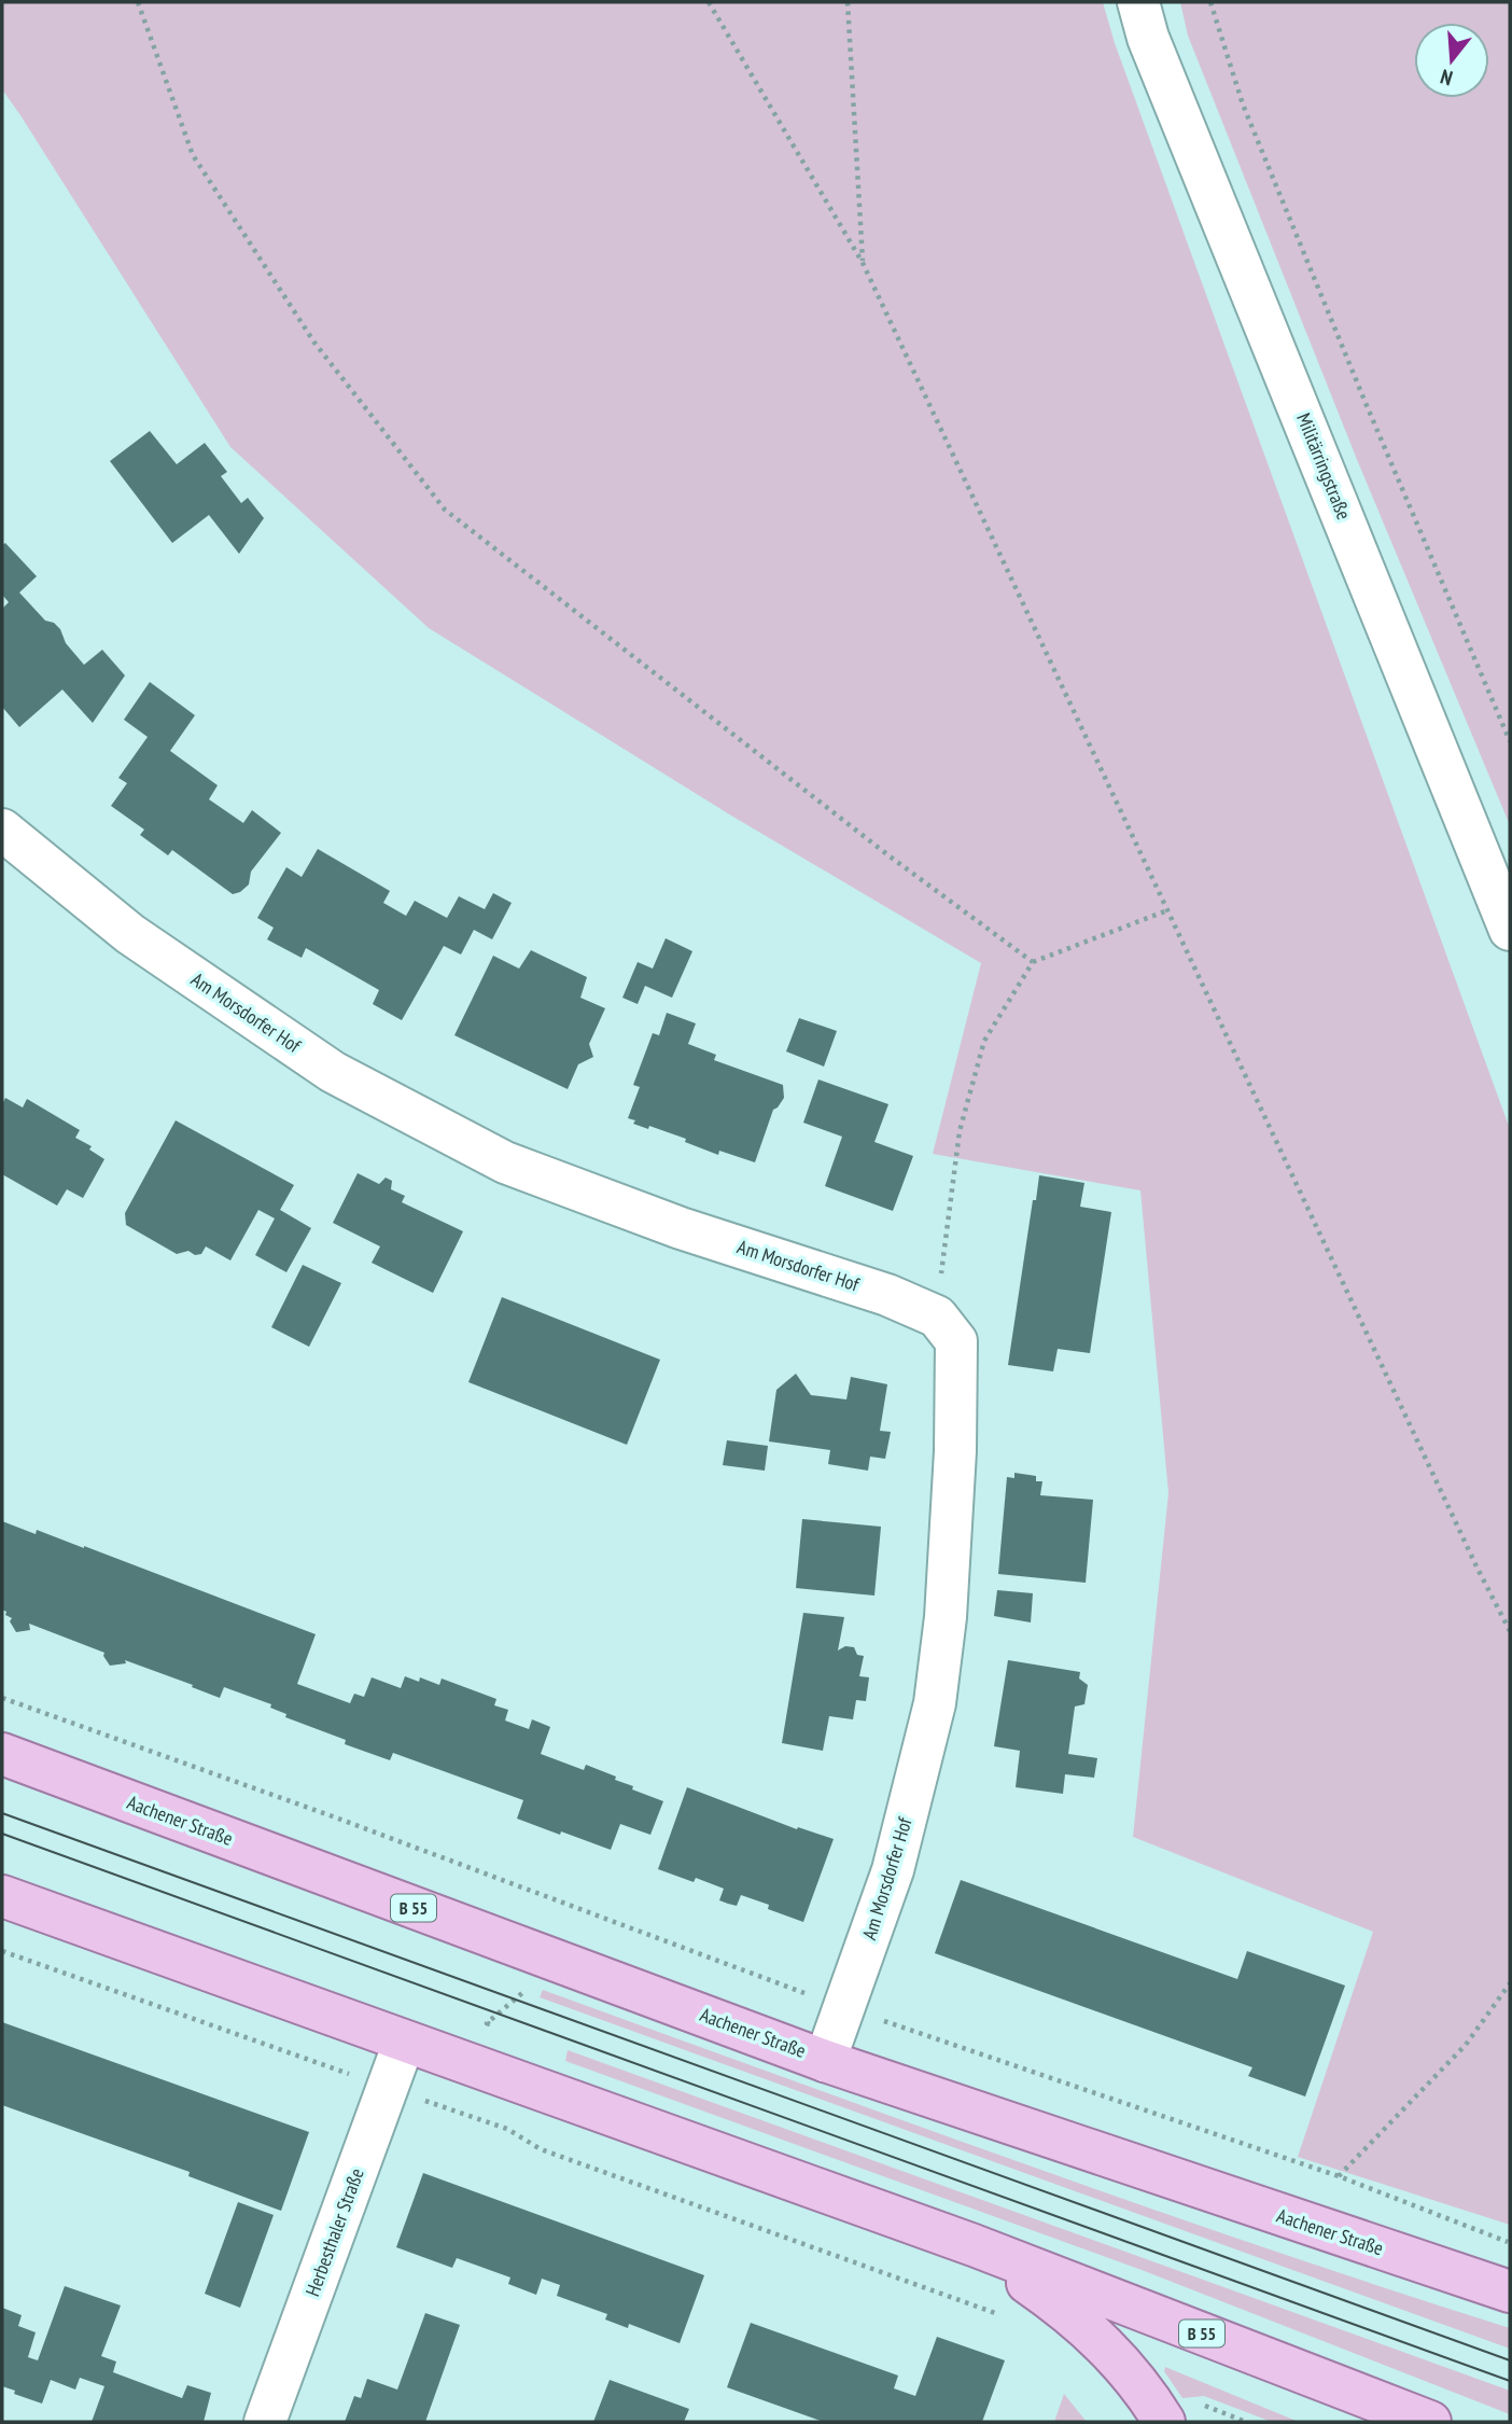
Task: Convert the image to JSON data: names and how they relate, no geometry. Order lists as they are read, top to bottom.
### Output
{
  "streets": {
    "main road": ["Aachener Straße", "B 55"],
    "street": ["Militärringstraße", "Am Morsdorfer Hof", "Herbesthaler Straße"]
  },
  "crossings": [
    ["Am Morsdorfer Hof", "Aachener Straße"],
    ["B 55", "Herbesthaler Straße"]
  ],
  "north": "bottom"
}
